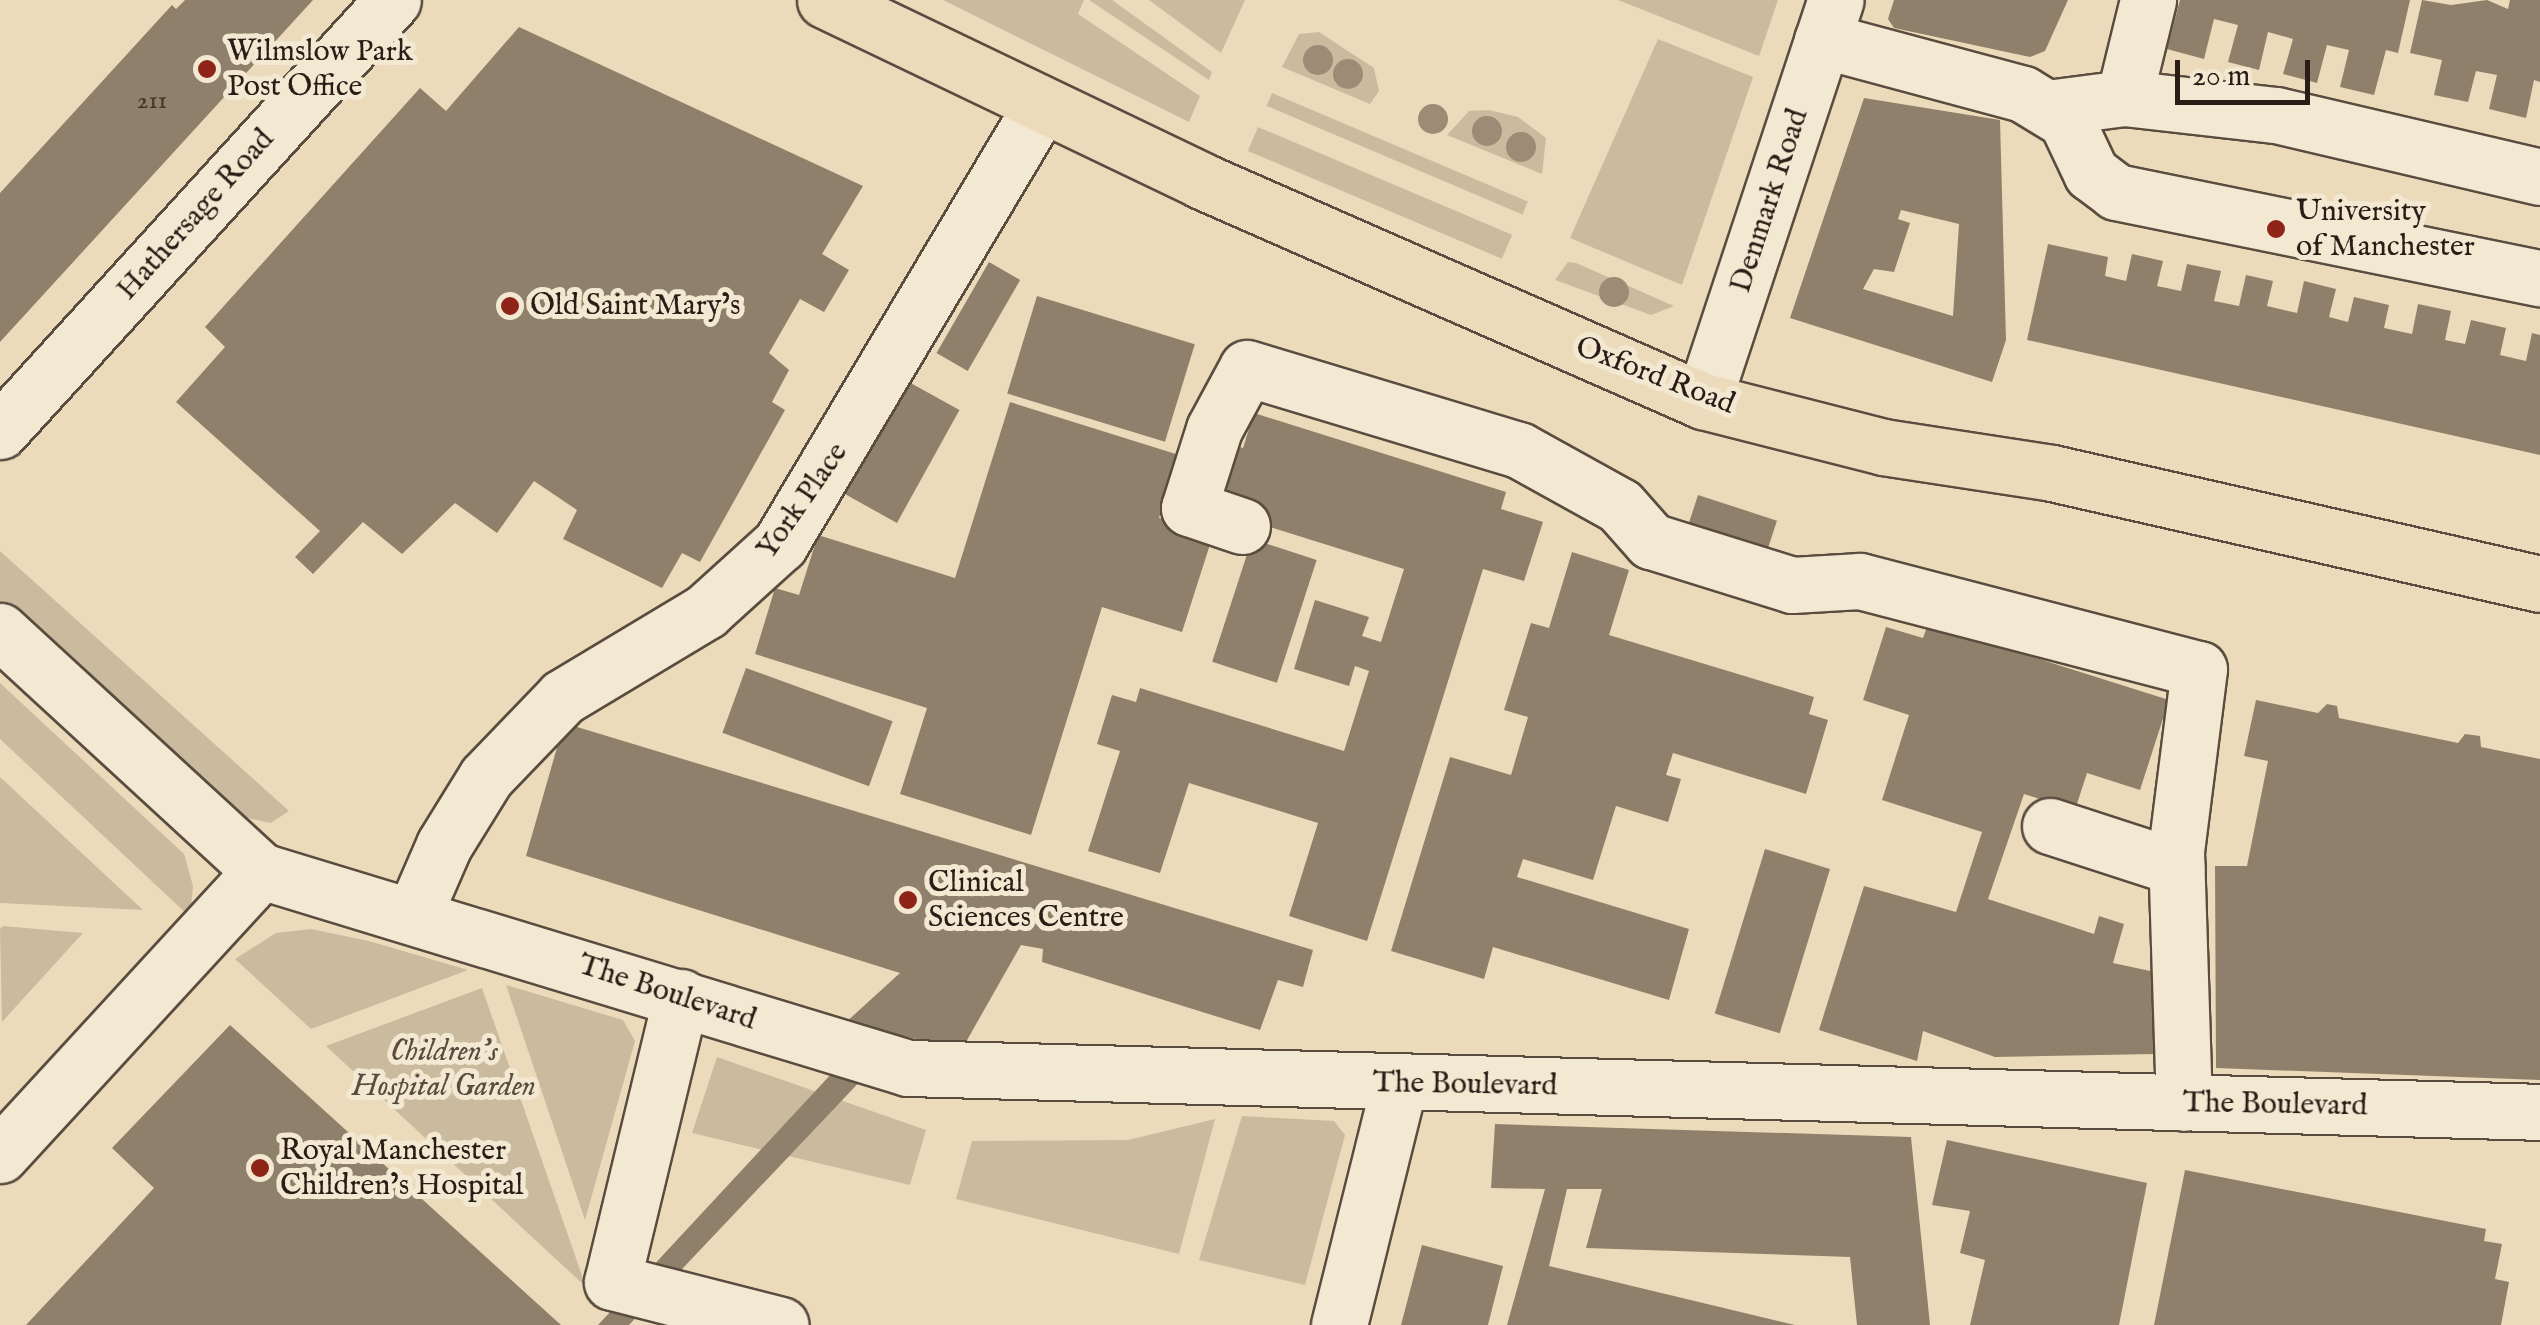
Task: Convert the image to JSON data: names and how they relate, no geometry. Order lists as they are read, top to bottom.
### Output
{
  "streets": {
    "main road": ["Oxford Road"],
    "street": [
      "Denmark Road",
      "Hathersage Road",
      "York Place",
      "The Boulevard"
    ]
  },
  "crossings": [
    ["Denmark Road", "Oxford Road"],
    ["Oxford Road", "York Place"],
    ["York Place", "The Boulevard"]
  ],
  "parks": ["Children's Hospital Garden"],
  "places": [
    "Wilmslow Park Post Office",
    "University of Manchester",
    "Old Saint Mary’s",
    "Clinical Sciences Centre",
    "Royal Manchester Children’s Hospital"
  ],
  "house_numbers": ["211"],
  "scale_bar": "20 m"
}
